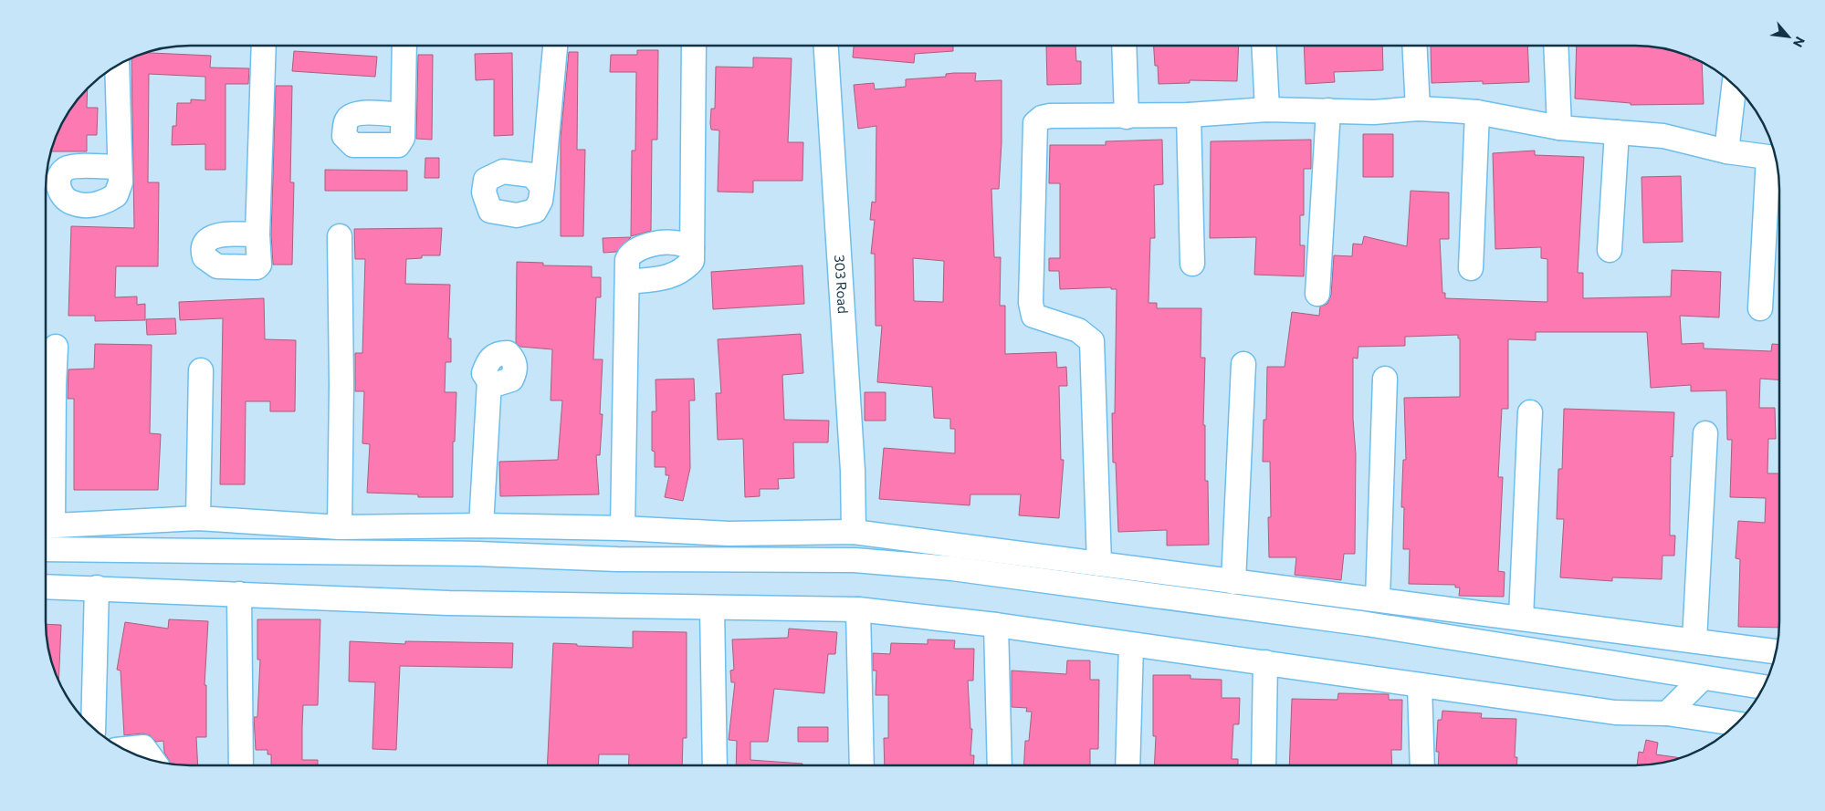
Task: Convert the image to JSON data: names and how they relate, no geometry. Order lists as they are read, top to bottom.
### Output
{
  "streets": {
    "street": ["303 Road"]
  },
  "north": "bottom right"
}
